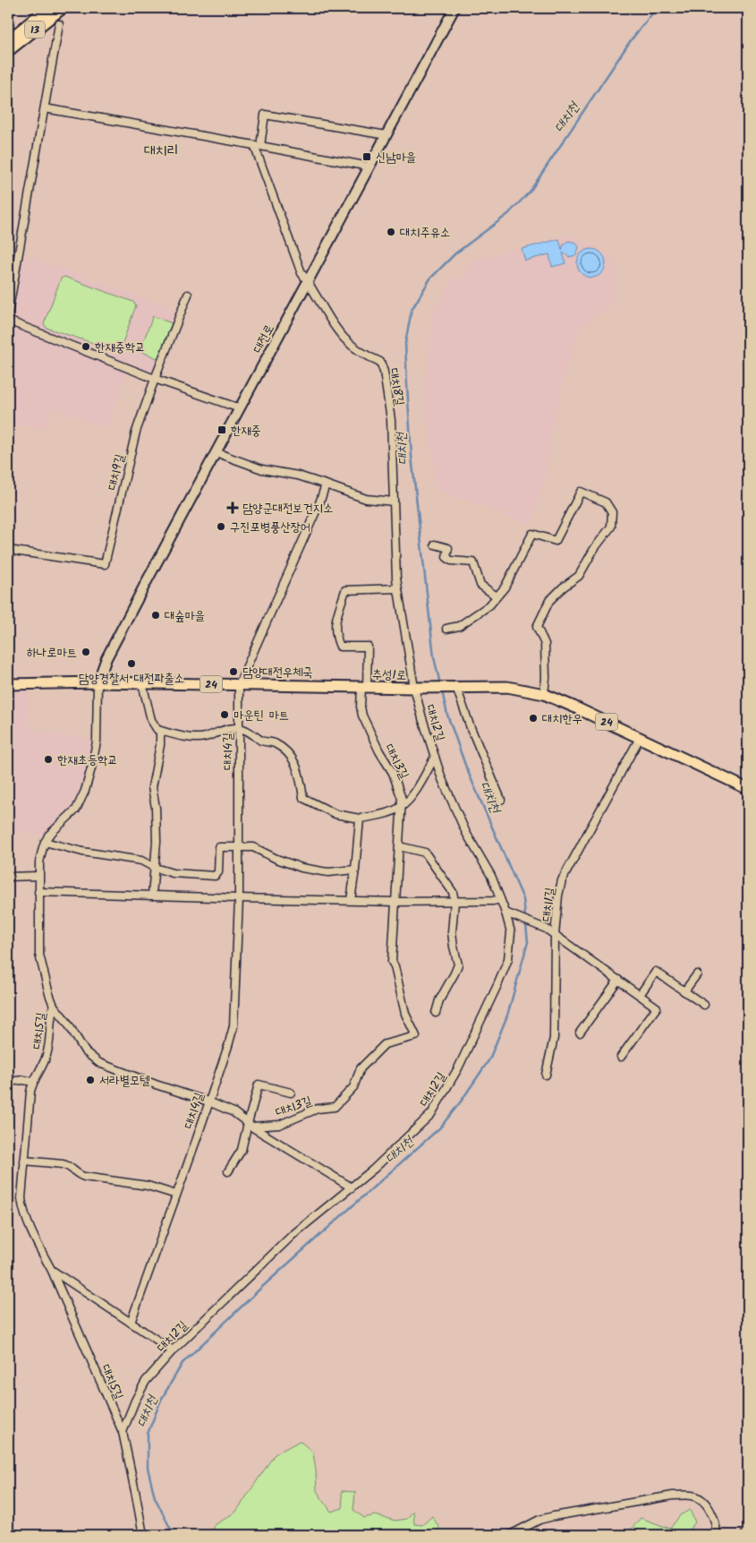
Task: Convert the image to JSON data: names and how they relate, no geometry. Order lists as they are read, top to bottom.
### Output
{
  "streets": {
    "main road": ["13", "추성1로", "24"],
    "street": [
      "대전로",
      "대치8길",
      "대치9길",
      "대치2길",
      "대치4길",
      "대치3길",
      "대치1길",
      "대치5길"
    ]
  },
  "crossings": [
    ["대전로", "대치8길"],
    ["대전로", "추성1로"],
    ["대전로", "대치5길"],
    ["대치8길", "추성1로"],
    ["대치8길", "대치2길"],
    ["대치8길", "대치3길"],
    ["추성1로", "대치2길"],
    ["추성1로", "대치4길"],
    ["추성1로", "대치3길"],
    ["추성1로", "대치1길"],
    ["추성1로", "대치5길"],
    ["대치2길", "대치5길"]
  ],
  "districts": ["대치리"],
  "water": ["대치천"],
  "places": {
    "transit": ["신남마을", "한재중"],
    "other": [
      "대치주유소",
      "한재중학교",
      "구진포병풍산장어",
      "대숲마을",
      "하나로마트",
      "담양경찰서 대전파출소",
      "담양대전우체국",
      "마운틴 마트",
      "대치한우",
      "한재초등학교",
      "서라별모텔"
    ],
    "health": ["담양군대전보건지소"]
  }
}
